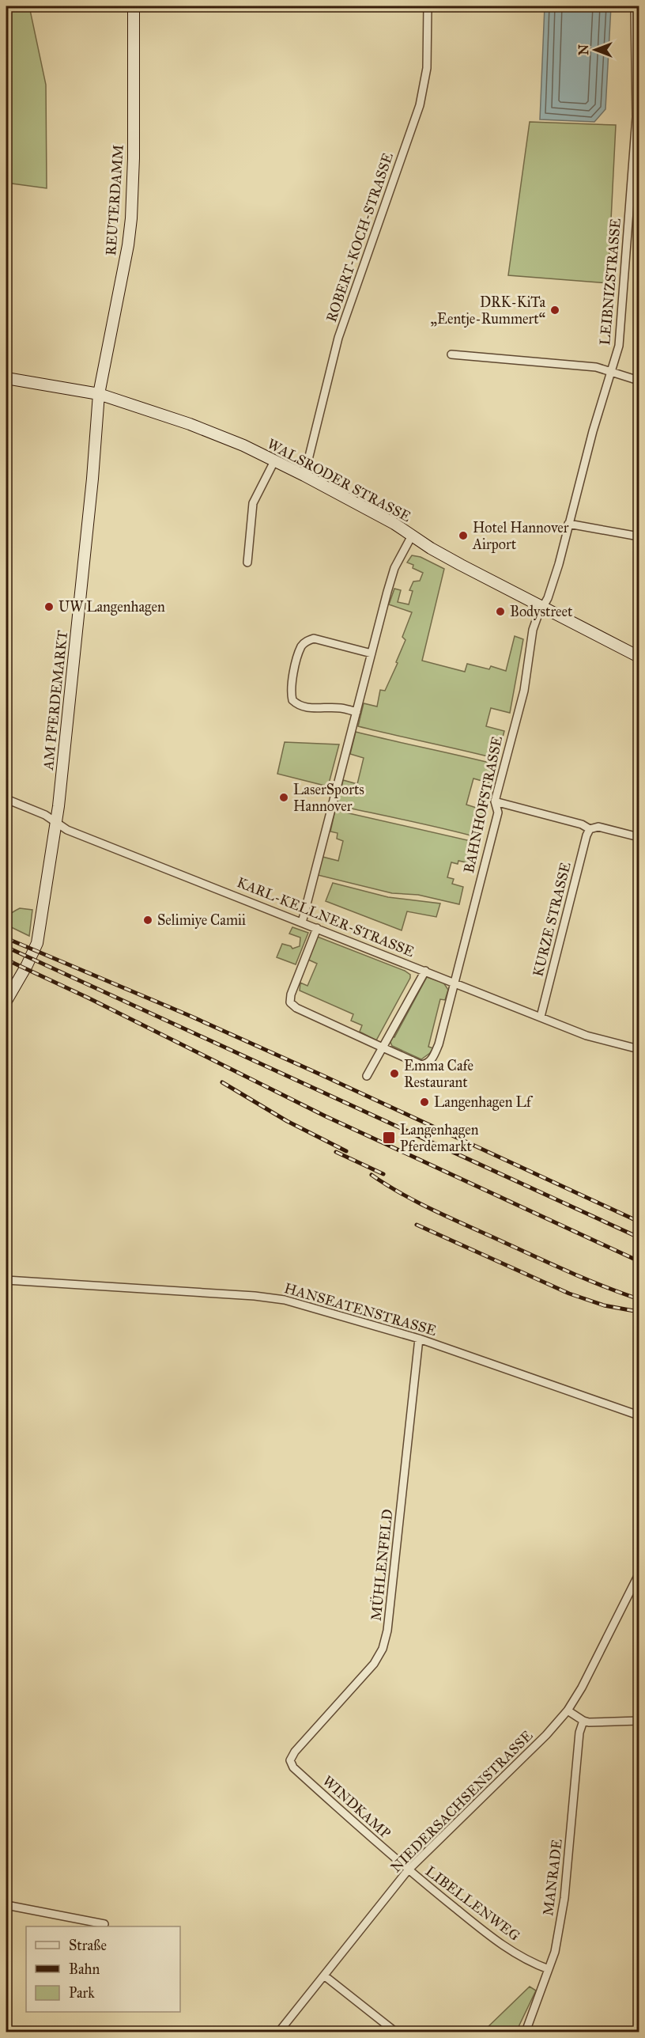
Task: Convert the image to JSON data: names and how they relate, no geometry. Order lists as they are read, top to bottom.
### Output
{
  "streets": {
    "street": [
      "REUTERDAMM",
      "ROBERT-KOCH-STRASSE",
      "LEIBNIZSTRASSE",
      "WALSRODER STRASSE",
      "AM PFERDEMARKT",
      "BAHNHOFSTRASSE",
      "KARL-KELLNER-STRASSE",
      "KURZE STRASSE",
      "HANSEATENSTRASSE",
      "MÜHLENFELD",
      "NIEDERSACHSENSTRASSE",
      "WINDKAMP",
      "MANRADE",
      "LIBELLENWEG"
    ]
  },
  "crossings": [
    ["REUTERDAMM", "WALSRODER STRASSE"],
    ["REUTERDAMM", "AM PFERDEMARKT"],
    ["ROBERT-KOCH-STRASSE", "WALSRODER STRASSE"],
    ["LEIBNIZSTRASSE", "WALSRODER STRASSE"],
    ["LEIBNIZSTRASSE", "BAHNHOFSTRASSE"],
    ["WALSRODER STRASSE", "AM PFERDEMARKT"],
    ["WALSRODER STRASSE", "BAHNHOFSTRASSE"],
    ["AM PFERDEMARKT", "KARL-KELLNER-STRASSE"],
    ["BAHNHOFSTRASSE", "KARL-KELLNER-STRASSE"],
    ["KARL-KELLNER-STRASSE", "KURZE STRASSE"],
    ["HANSEATENSTRASSE", "MÜHLENFELD"],
    ["MÜHLENFELD", "WINDKAMP"],
    ["NIEDERSACHSENSTRASSE", "WINDKAMP"],
    ["NIEDERSACHSENSTRASSE", "LIBELLENWEG"],
    ["WINDKAMP", "LIBELLENWEG"],
    ["MANRADE", "LIBELLENWEG"]
  ],
  "places": {
    "other": [
      "DRK-KiTa „Eentje-Rummert“",
      "Hotel Hannover Airport",
      "UW Langenhagen",
      "Bodystreet",
      "LaserSports Hannover",
      "Selimiye Camii",
      "Emma Cafe Restaurant",
      "Langenhagen Lf"
    ],
    "transit": ["Langenhagen Pferdemarkt"]
  },
  "legend": ["Straße", "Bahn", "Park"],
  "north": "left"
}
